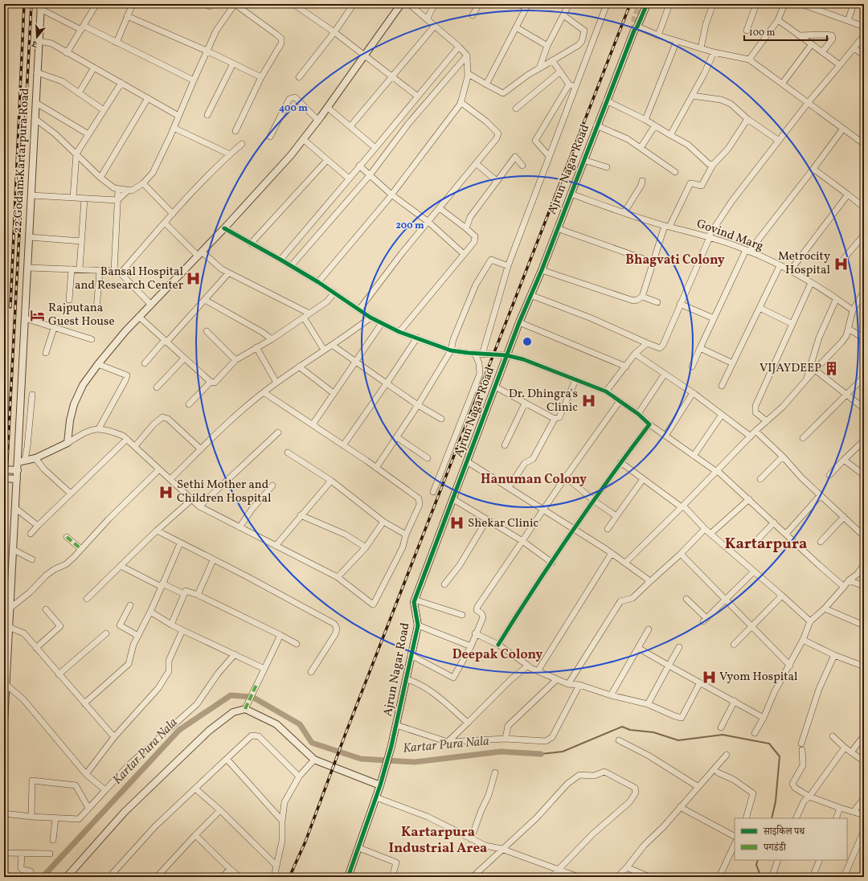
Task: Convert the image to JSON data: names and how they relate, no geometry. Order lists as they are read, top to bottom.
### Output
{
  "streets": {
    "street": ["22 Godam Kartarpura Road", "Ajrun Nagar Road", "Govind Marg"]
  },
  "crossings": [
    ["Ajrun Nagar Road", "Govind Marg"]
  ],
  "districts": [
    "Bhagvati Colony",
    "Hanuman Colony",
    "Kartarpura",
    "Deepak Colony",
    "Kartarpura Industrial Area"
  ],
  "water": ["Kartar Pura Nala"],
  "places": {
    "hospital": [
      "Metrocity Hospital",
      "Bansal Hospital and Research Center",
      "Dr. Dhingra's Clinic",
      "Sethi Mother and Children Hospital",
      "Shekar Clinic",
      "Vyom Hospital"
    ],
    "hotel": ["Rajputana Guest House"],
    "building": ["VIJAYDEEP"]
  },
  "legend": ["साइकिल पथ", "पगडंडी"],
  "scale_bar": "100 m",
  "north": "bottom",
  "rings": ["400 m", "200 m"]
}
